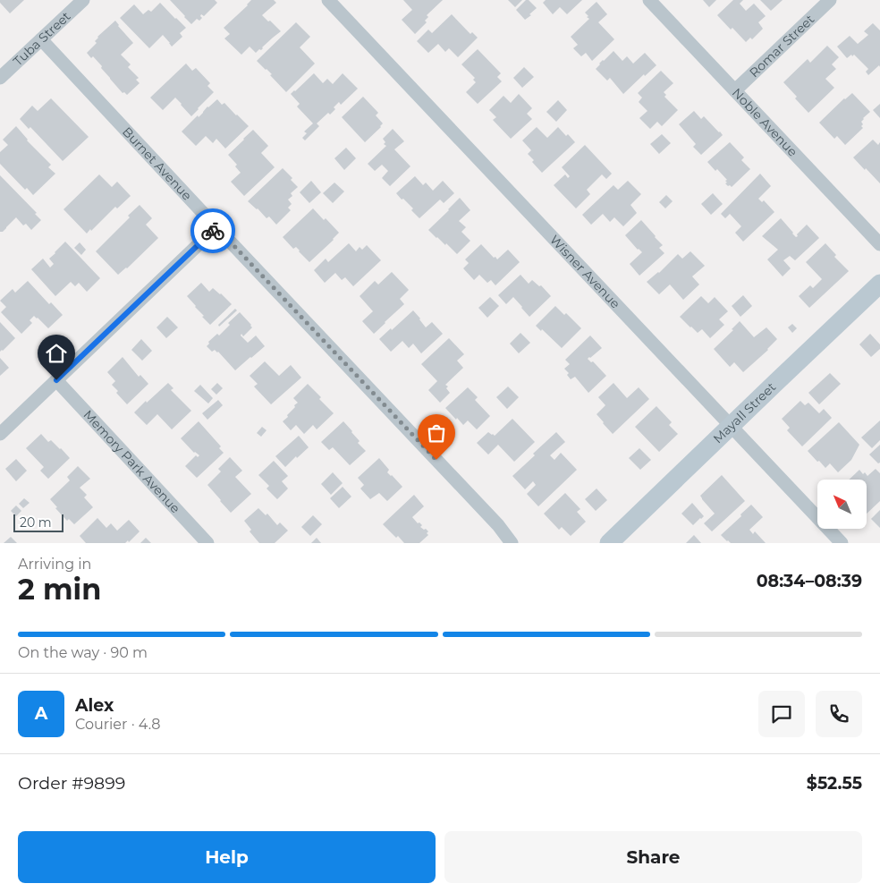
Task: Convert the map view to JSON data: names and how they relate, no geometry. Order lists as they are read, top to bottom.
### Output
{
  "streets": {
    "street": [
      "Tuba Street",
      "Romar Street",
      "Noble Avenue",
      "Burnet Avenue",
      "Wisner Avenue",
      "Mayall Street",
      "Memory Park Avenue"
    ]
  },
  "crossings": [
    ["Tuba Street", "Burnet Avenue"],
    ["Romar Street", "Noble Avenue"],
    ["Wisner Avenue", "Mayall Street"]
  ],
  "scale_bar": "20 m",
  "north": "top left",
  "page": {
    "scale": "20 m",
    "heading": ["2 min", "Arriving in", "08:34–08:39"],
    "panel": [
      "Alex",
      "Courier · 4.8",
      "Order #9899",
      "$52.55"
    ],
    "bar": "On the way · 90 m",
    "round": "A",
    "buttons": ["Help", "Share"]
  }
}
